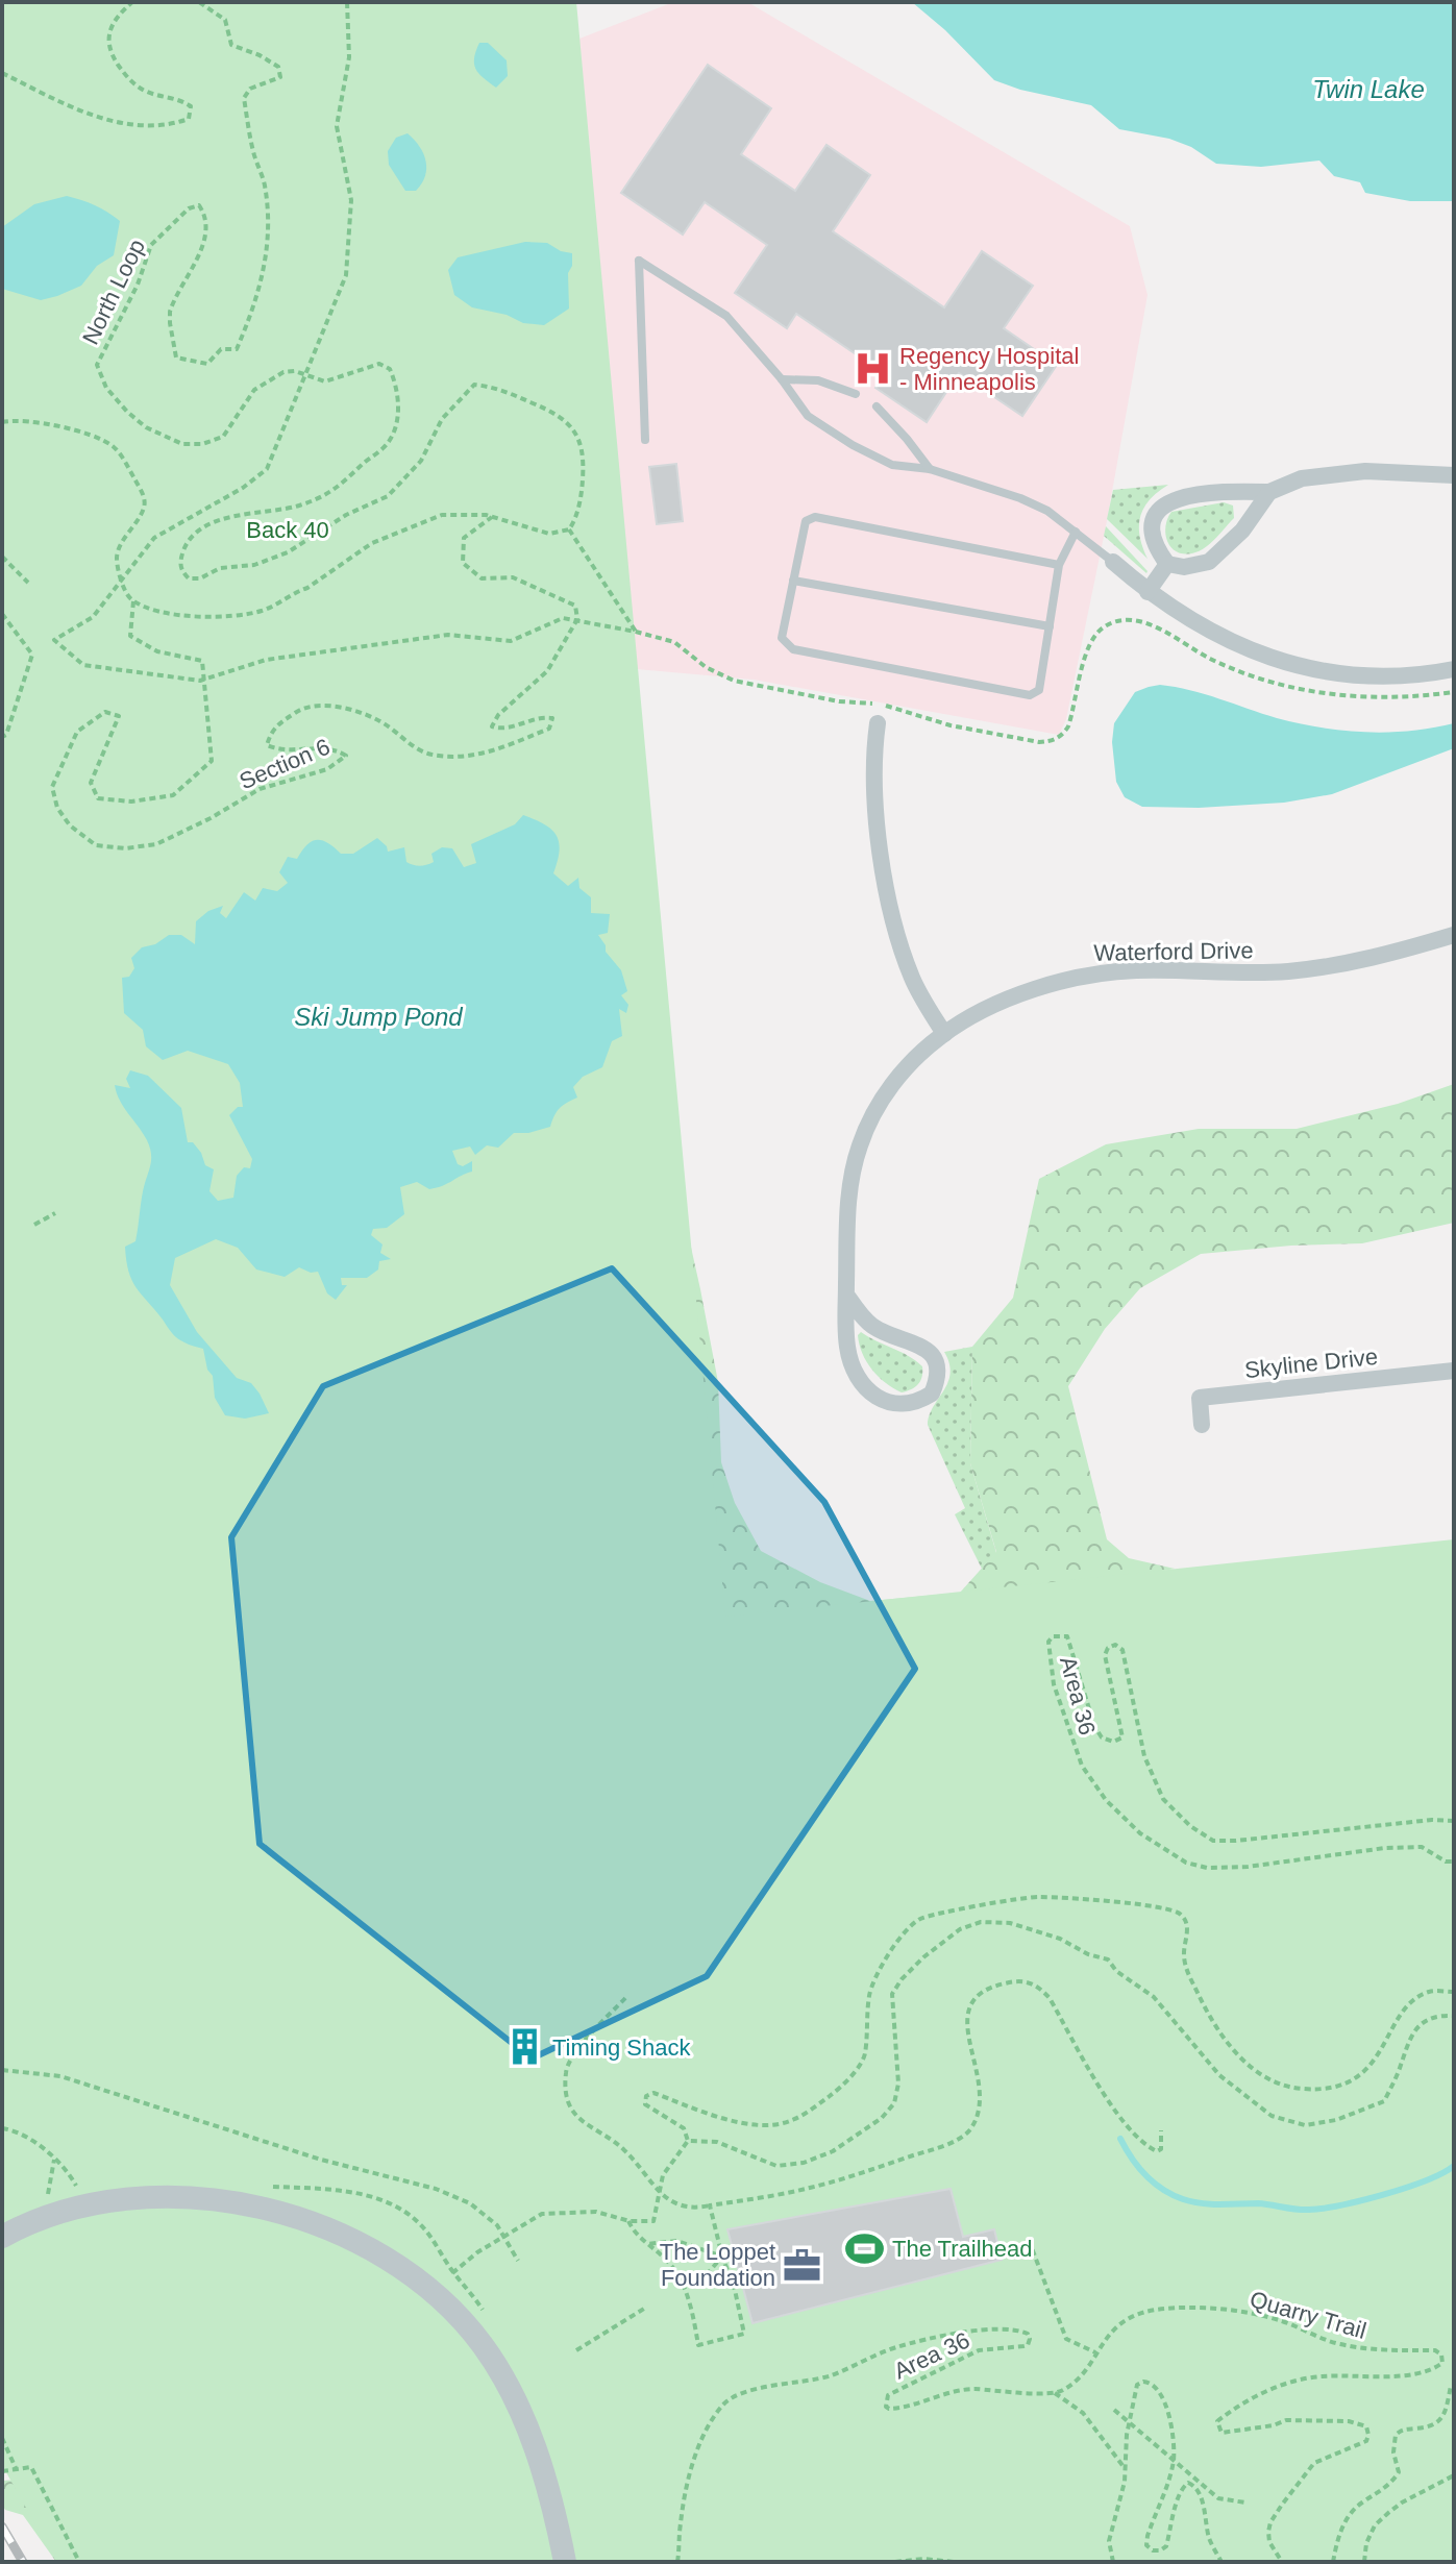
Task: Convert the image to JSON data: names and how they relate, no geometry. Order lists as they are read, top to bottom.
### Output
{
  "streets": {
    "street": ["Waterford Drive", "Skyline Drive"],
    "path": [
      "North Loop",
      "Section 6",
      "Area 36",
      "Quarry Trail"
    ]
  },
  "crossings": [
    ["Area 36", "Quarry Trail"]
  ],
  "water": ["Twin Lake", "Ski Jump Pond"],
  "parks": ["Back 40"],
  "places": {
    "hospital": ["Regency Hospital - Minneapolis"],
    "building": ["Timing Shack"],
    "sports": ["The Trailhead"],
    "office": ["The Loppet Foundation"]
  }
}
